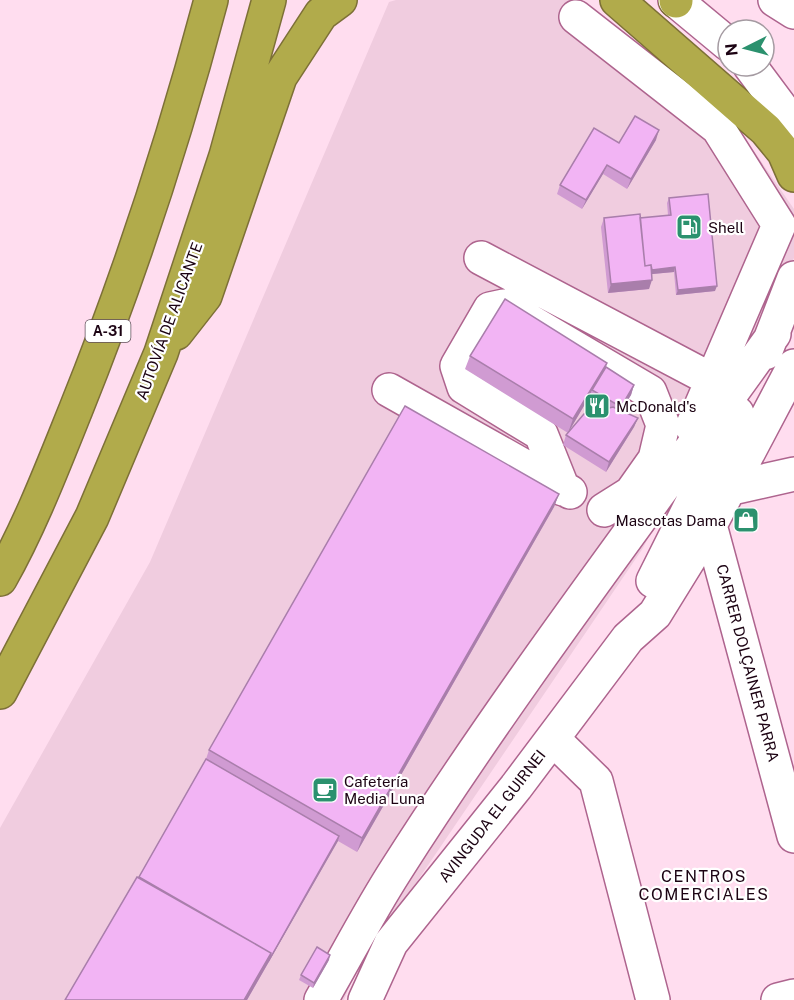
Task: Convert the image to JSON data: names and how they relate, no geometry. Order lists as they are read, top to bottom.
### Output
{
  "streets": {
    "highway": ["AUTOVÍA DE ALICANTE", "A-31"],
    "street": ["CARRER DOLÇAINER PARRA", "AVINGUDA EL GUIRNEI"]
  },
  "crossings": [
    ["CARRER DOLÇAINER PARRA", "AVINGUDA EL GUIRNEI"]
  ],
  "districts": ["CENTROS COMERCIALES"],
  "places": {
    "fuel station": ["Shell"],
    "restaurant": ["McDonald's"],
    "shop": ["Mascotas Dama"],
    "cafe": ["Cafetería Media Luna"]
  },
  "north": "left"
}
